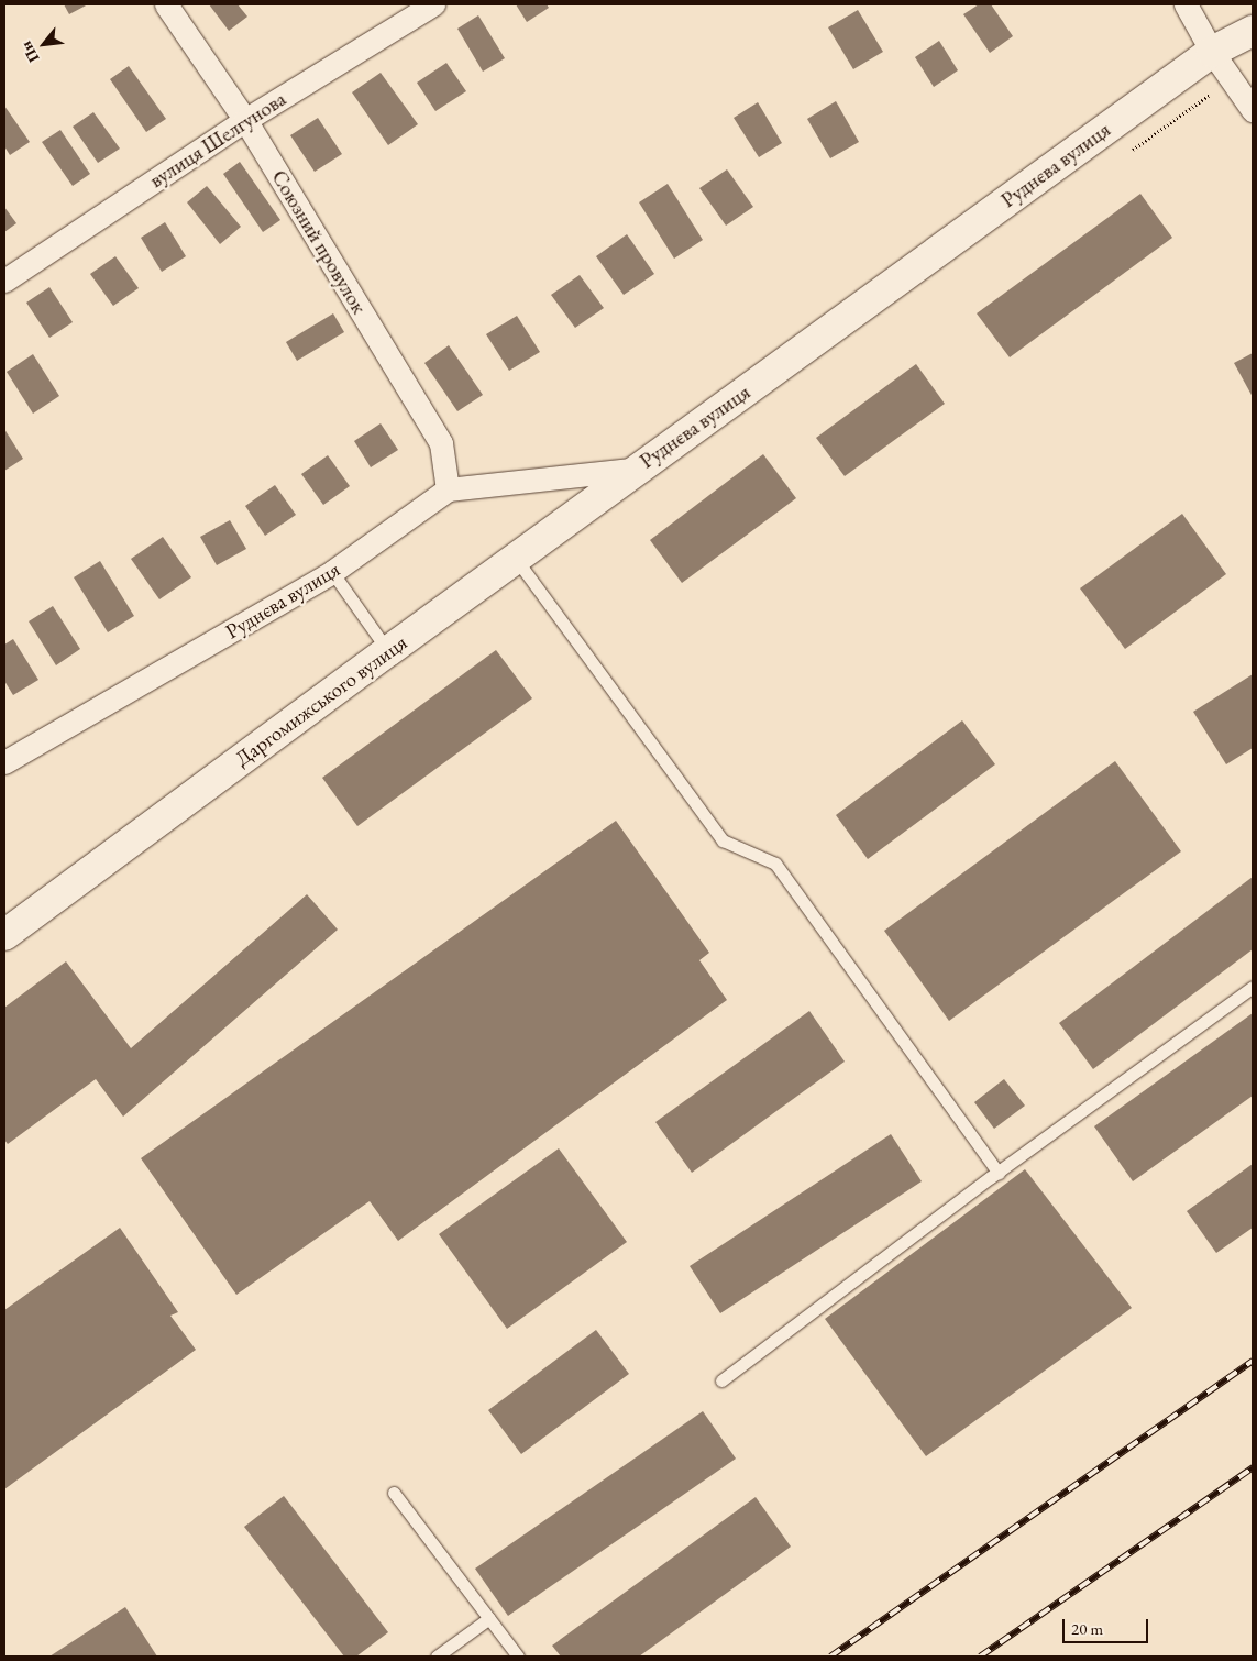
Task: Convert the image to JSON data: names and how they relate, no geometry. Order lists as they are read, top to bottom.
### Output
{
  "streets": {
    "street": [
      "вулиця Шелгунова",
      "Руднєва вулиця",
      "Союзний провулок",
      "Даргомижського вулиця"
    ]
  },
  "crossings": [
    ["вулиця Шелгунова", "Союзний провулок"],
    ["Руднєва вулиця", "Союзний провулок"],
    ["Руднєва вулиця", "Даргомижського вулиця"]
  ],
  "scale_bar": "20 m",
  "north": "bottom left"
}
